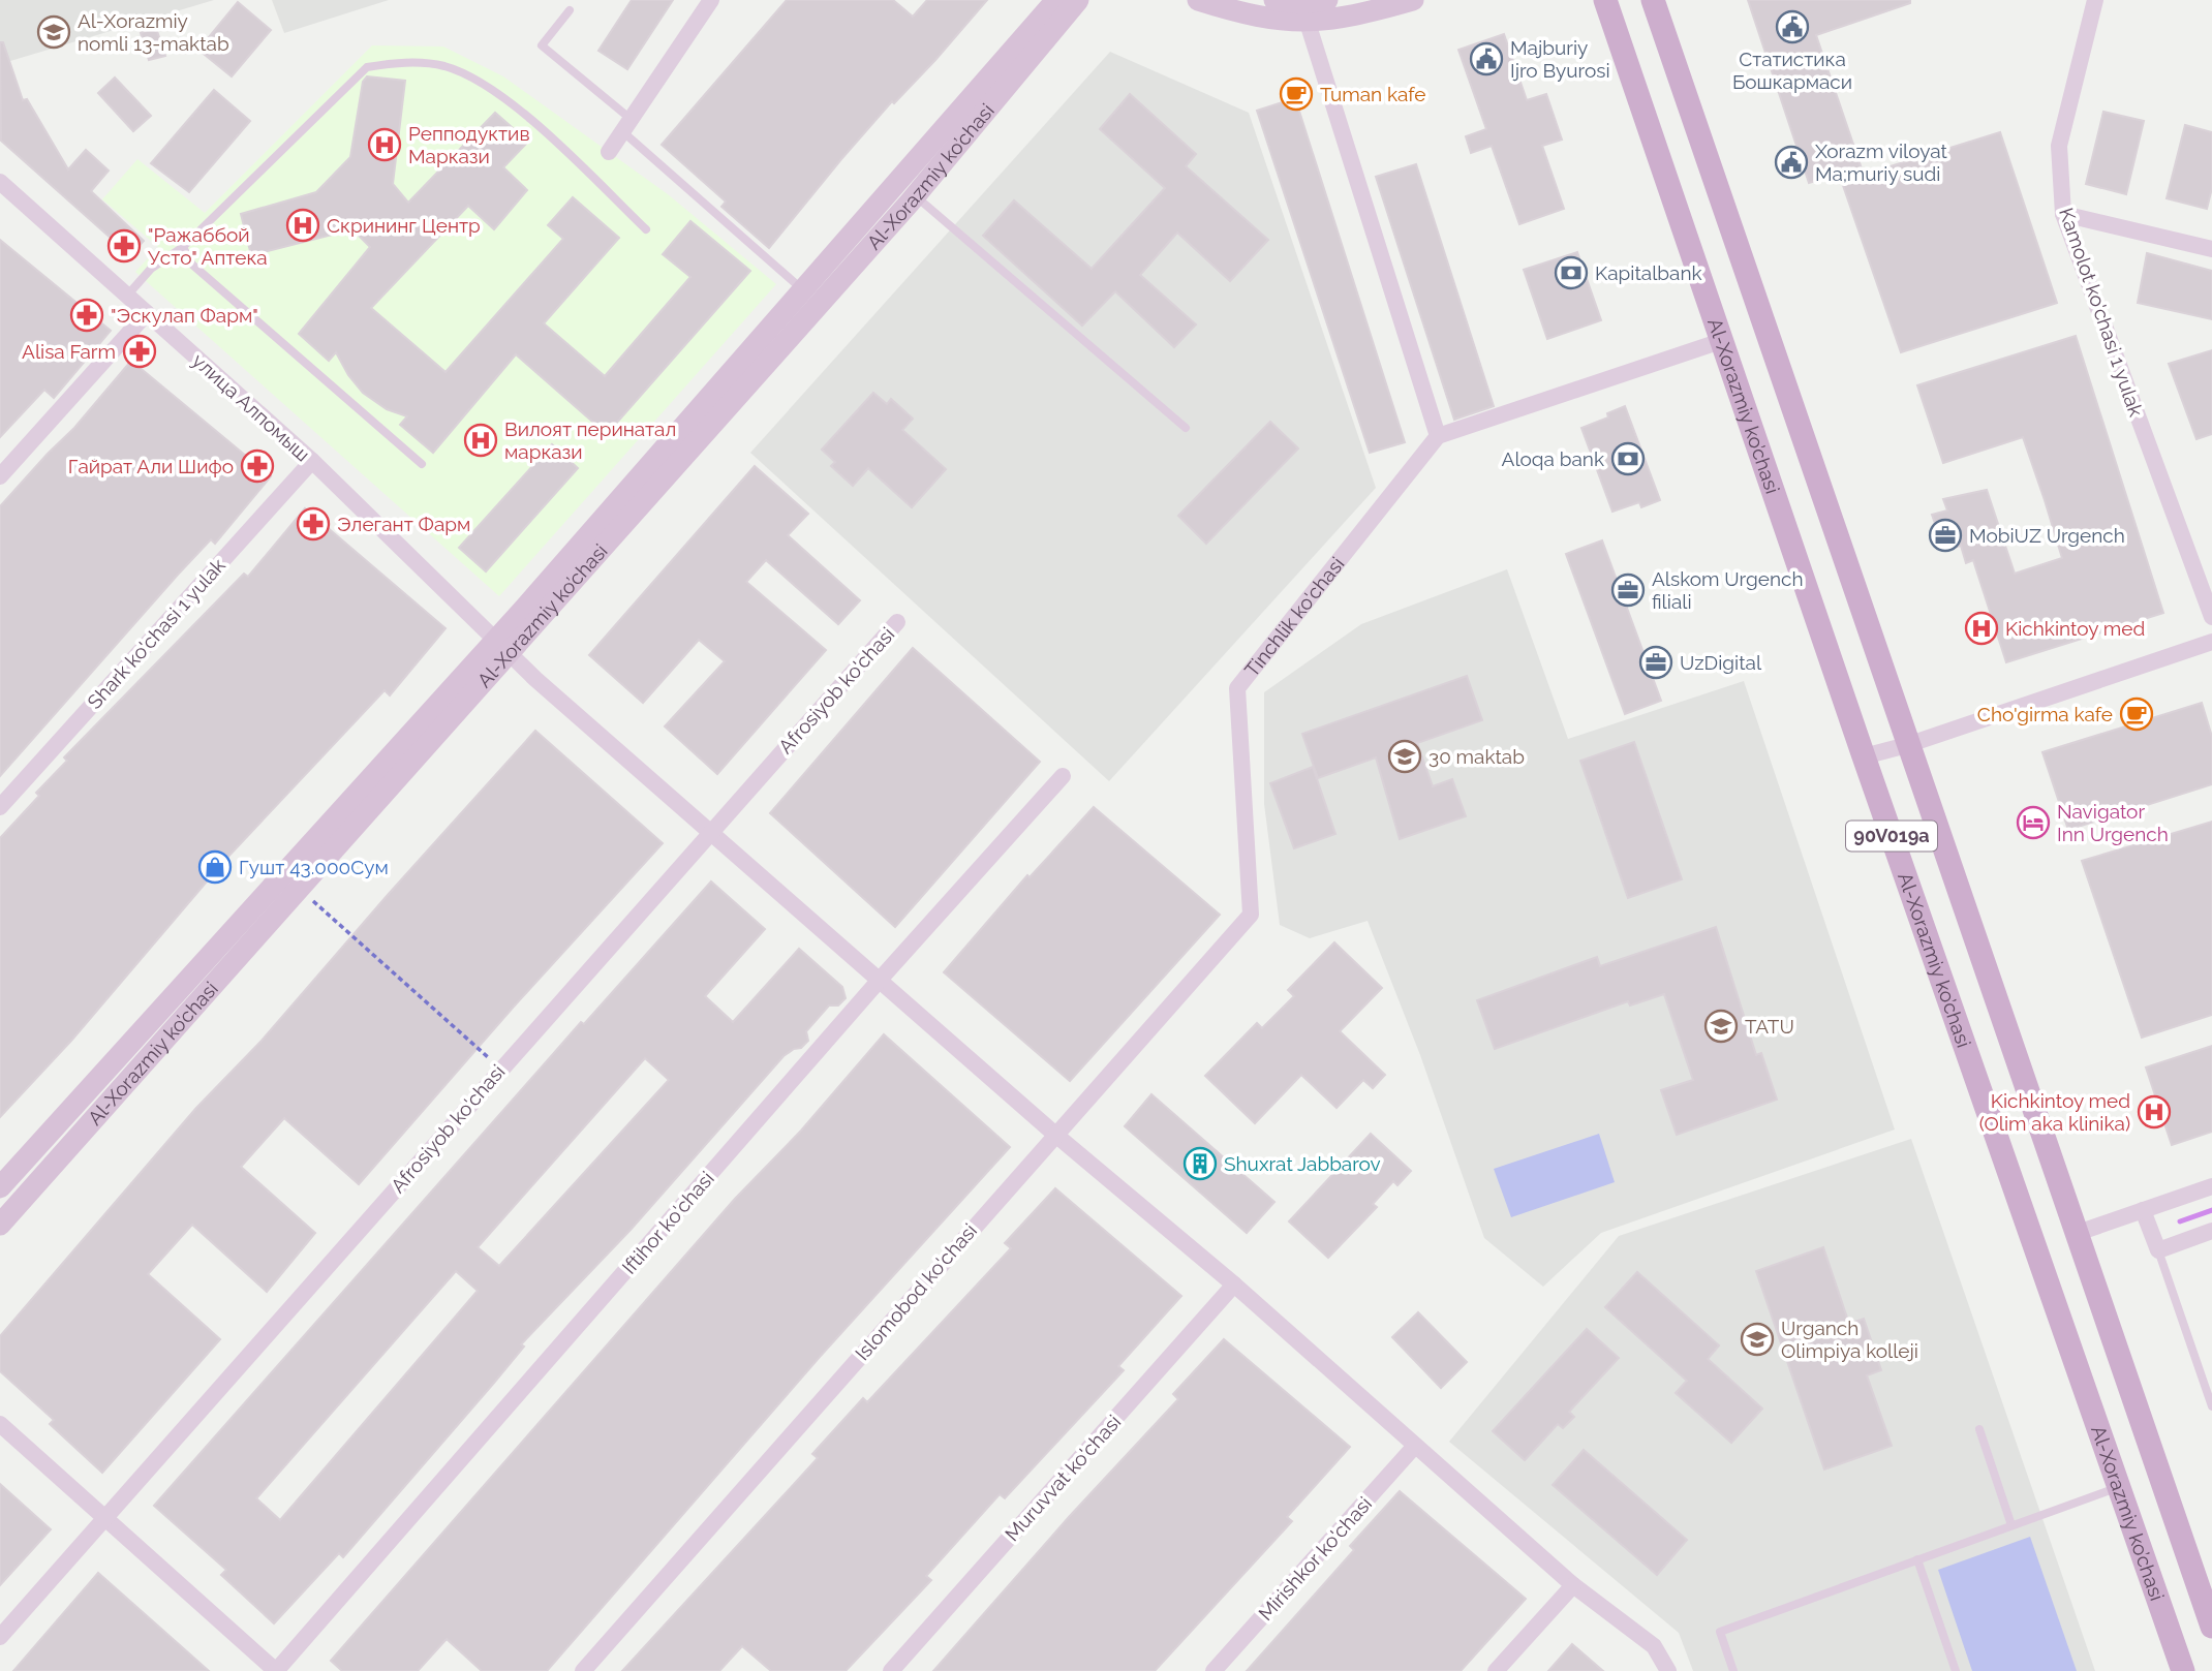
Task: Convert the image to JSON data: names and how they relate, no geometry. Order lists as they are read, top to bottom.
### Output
{
  "streets": {
    "main road": ["Al-Xorazmiy ko’chasi", "90V019a"],
    "street": [
      "Kamolot ko'chasi 1 yulak",
      "улица Алпомыш",
      "Tinchlik ko'chasi",
      "Shark ko'chasi 1 yulak",
      "Afrosiyob ko'chasi",
      "Iftihor ko'chasi",
      "Islomobod ko'chasi",
      "Muruvvat ko'chasi",
      "Mirishkor ko'chasi"
    ]
  },
  "crossings": [
    ["Al-Xorazmiy ko’chasi", "улица Алпомыш"],
    ["улица Алпомыш", "Shark ko'chasi 1 yulak"],
    ["улица Алпомыш", "Afrosiyob ko'chasi"],
    ["улица Алпомыш", "Iftihor ko'chasi"],
    ["улица Алпомыш", "Islomobod ko'chasi"],
    ["улица Алпомыш", "Muruvvat ko'chasi"],
    ["улица Алпомыш", "Mirishkor ko'chasi"],
    ["Tinchlik ko'chasi", "Islomobod ko'chasi"]
  ],
  "places": {
    "public building": ["Статистика Бошкармаси", "Majburiy Ijro Byurosi", "Xorazm viloyat Ma;muriy sudi"],
    "school or university": [
      "Аl-Xоrаzmiy nоmli 13-mаktаb",
      "30 maktab",
      "TATU",
      "Urganch Olimpiya kolleji"
    ],
    "cafe": ["Tuman kafe", "Cho'girma kafe"],
    "hospital": [
      "Репподуктив Маркази",
      "Скрининг Центр",
      "Вилоят перинатал маркази",
      "Kichkintoy med",
      "Kichkintoy med (Olim aka klinika)"
    ],
    "pharmacy": [
      "\"Ражаббой Усто\" Аптека",
      "\"Эскулап Фарм\"",
      "Alisa Farm",
      "Гайрат Али Шифо",
      "Элегант Фарм"
    ],
    "bank": ["Kapitalbank", "Aloqa bank"],
    "office": ["MobiUZ Urgench", "Alskom Urgench filiali", "UzDigital"],
    "hotel": ["Navigator Inn Urgench"],
    "shop": ["Гушт 43.000Сум"],
    "building": ["Shuxrat Jabbarov"]
  }
}
